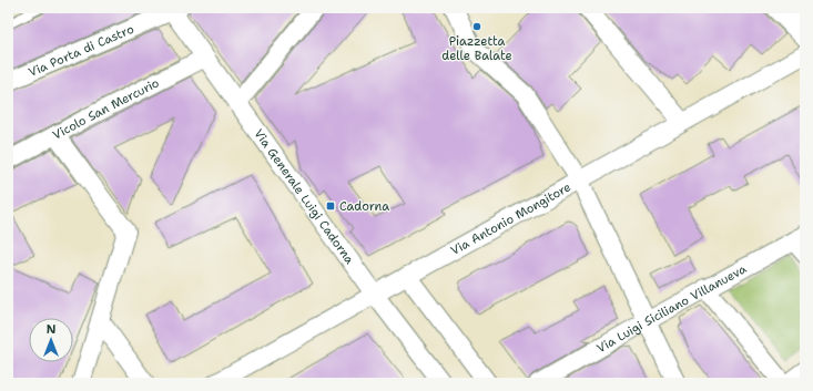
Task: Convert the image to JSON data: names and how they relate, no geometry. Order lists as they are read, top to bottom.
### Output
{
  "streets": {
    "street": [
      "Via Porta di Castro",
      "Vicolo San Mercurio",
      "Via Generale Luigi Cadorna",
      "Via Antonio Mongitore",
      "Via Luigi Siciliano Villanueva"
    ]
  },
  "crossings": [
    ["Via Porta di Castro", "Via Generale Luigi Cadorna"],
    ["Vicolo San Mercurio", "Via Generale Luigi Cadorna"],
    ["Via Generale Luigi Cadorna", "Via Antonio Mongitore"]
  ],
  "places": {
    "other": ["Piazzetta delle Balate"],
    "transit": ["Cadorna"]
  },
  "north": "top"
}
